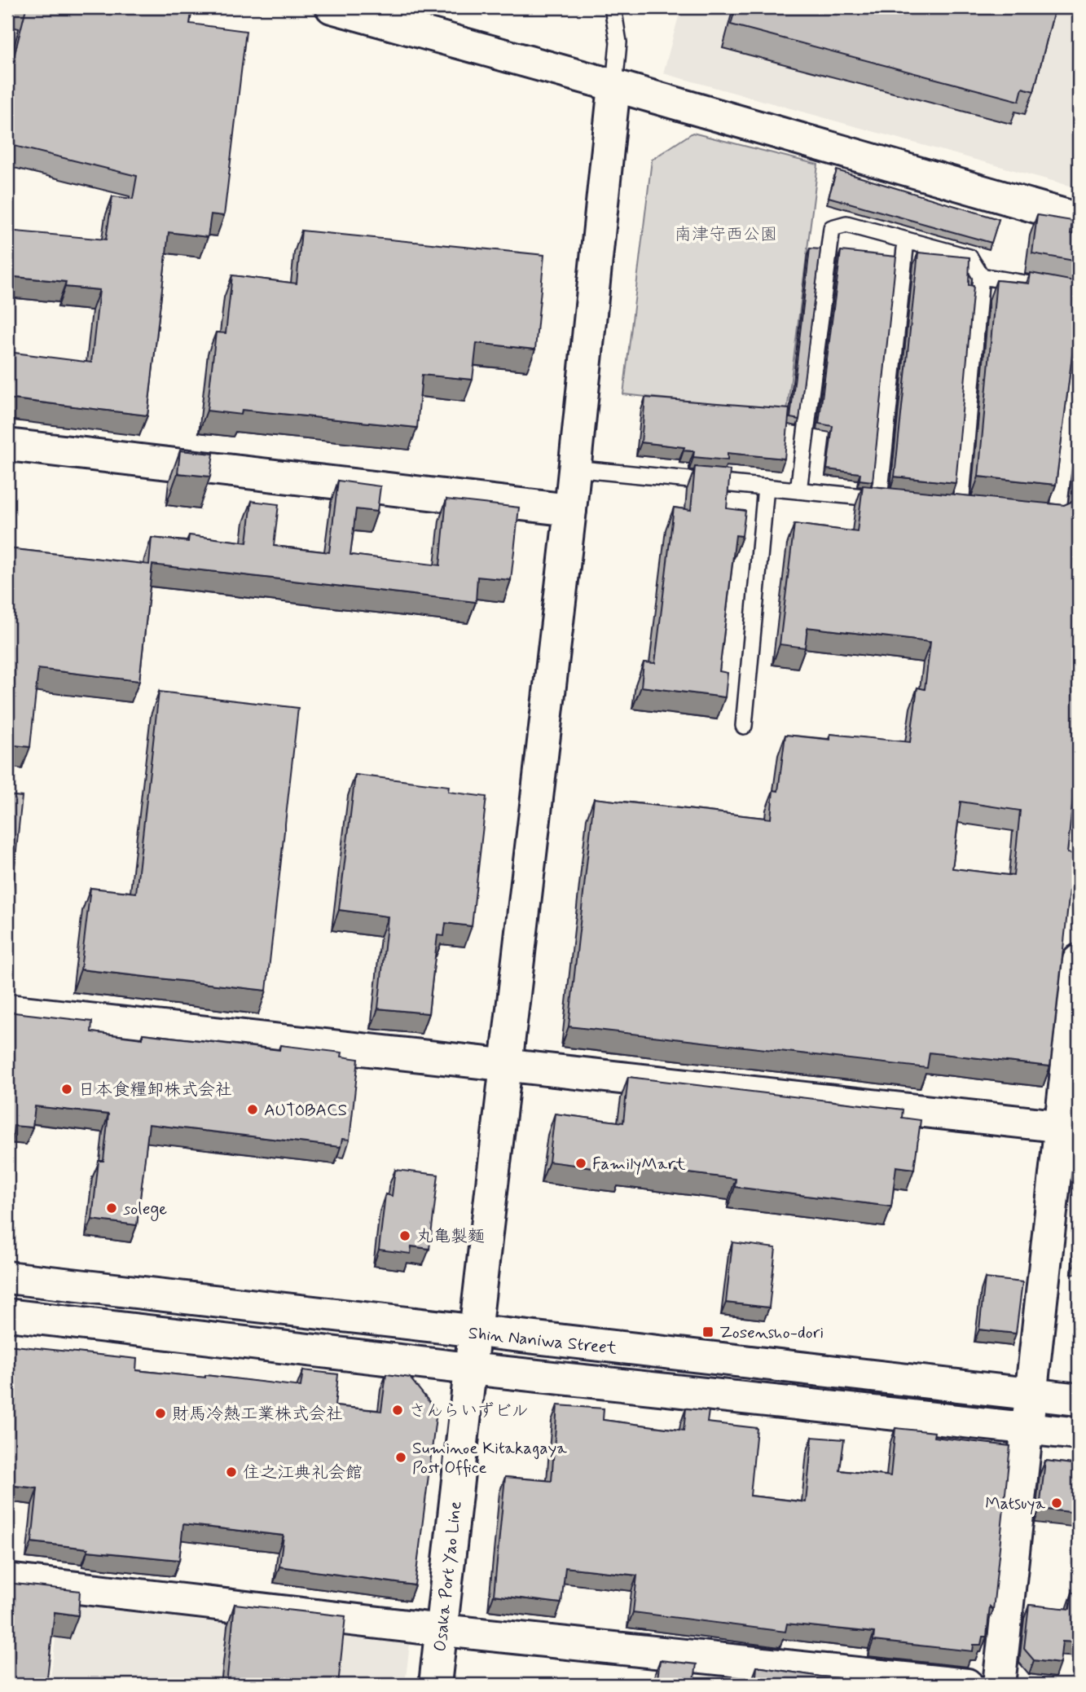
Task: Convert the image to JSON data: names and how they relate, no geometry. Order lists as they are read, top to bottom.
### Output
{
  "streets": {
    "street": ["Shin Naniwa Street", "Osaka Port Yao Line"]
  },
  "crossings": [
    ["Shin Naniwa Street", "Osaka Port Yao Line"]
  ],
  "parks": ["南津守西公園"],
  "places": {
    "other": [
      "日本食糧卸株式会社",
      "AUTOBACS",
      "FamilyMart",
      "solege",
      "丸亀製麵",
      "さんらいずビル",
      "財馬冷熱工業株式会社",
      "Suminoe Kitakagaya Post Office",
      "住之江典礼会館",
      "Matsuya"
    ],
    "transit": ["Zosensho-dori"]
  }
}
